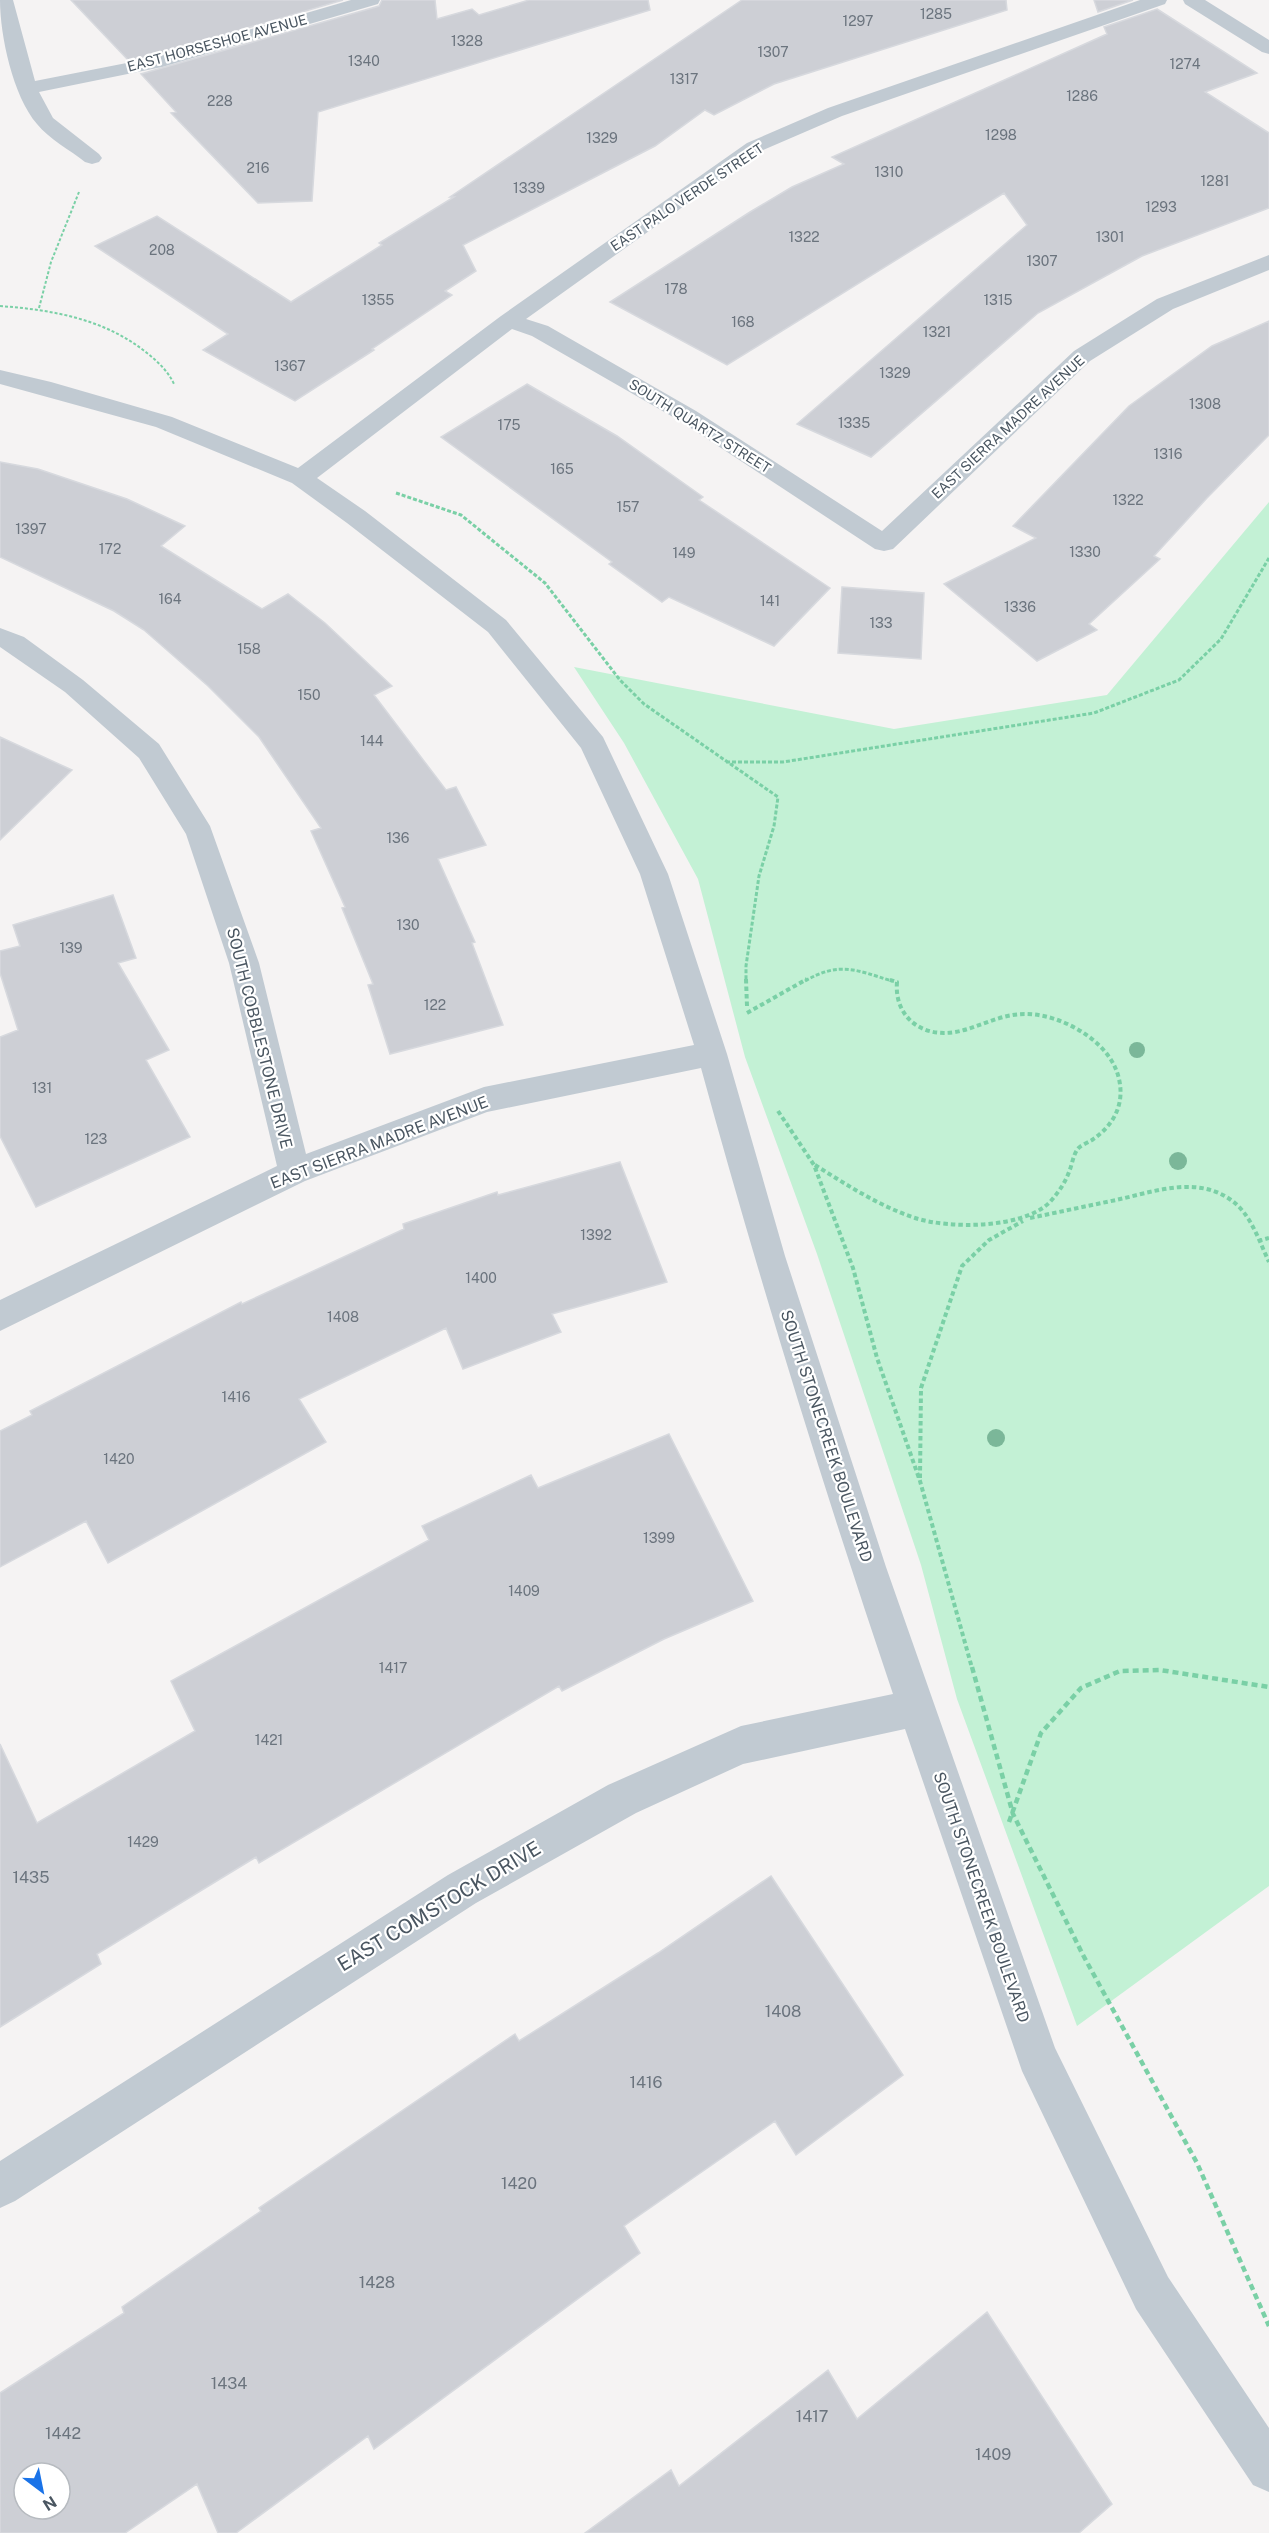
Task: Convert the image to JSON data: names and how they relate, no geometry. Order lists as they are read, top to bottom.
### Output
{
  "streets": {
    "street": [
      "EAST HORSESHOE AVENUE",
      "EAST PALO VERDE STREET",
      "SOUTH QUARTZ STREET",
      "EAST SIERRA MADRE AVENUE",
      "SOUTH COBBLESTONE DRIVE",
      "SOUTH STONECREEK BOULEVARD",
      "EAST COMSTOCK DRIVE"
    ]
  },
  "crossings": [
    ["EAST PALO VERDE STREET", "SOUTH QUARTZ STREET"],
    ["EAST PALO VERDE STREET", "SOUTH STONECREEK BOULEVARD"],
    ["SOUTH QUARTZ STREET", "EAST SIERRA MADRE AVENUE"],
    ["EAST SIERRA MADRE AVENUE", "SOUTH COBBLESTONE DRIVE"],
    ["EAST SIERRA MADRE AVENUE", "SOUTH STONECREEK BOULEVARD"],
    ["SOUTH STONECREEK BOULEVARD", "EAST COMSTOCK DRIVE"]
  ],
  "house_numbers": [
    "1285",
    "1297",
    "1328",
    "1307",
    "1340",
    "1274",
    "1317",
    "1286",
    "228",
    "1298",
    "1329",
    "216",
    "1310",
    "1281",
    "1339",
    "1293",
    "1322",
    "1301",
    "208",
    "1307",
    "178",
    "1355",
    "1315",
    "168",
    "1321",
    "1367",
    "1329",
    "1308",
    "1335",
    "175",
    "1316",
    "165",
    "1322",
    "157",
    "1397",
    "172",
    "1330",
    "149",
    "164",
    "141",
    "1336",
    "133",
    "158",
    "150",
    "144",
    "136",
    "130",
    "139",
    "122",
    "131",
    "123",
    "1392",
    "1400",
    "1408",
    "1416",
    "1420",
    "1399",
    "1409",
    "1417",
    "1421",
    "1429",
    "1435",
    "1408",
    "1416",
    "1420",
    "1428",
    "1434",
    "1417",
    "1442",
    "1409"
  ],
  "north": "bottom right"
}
